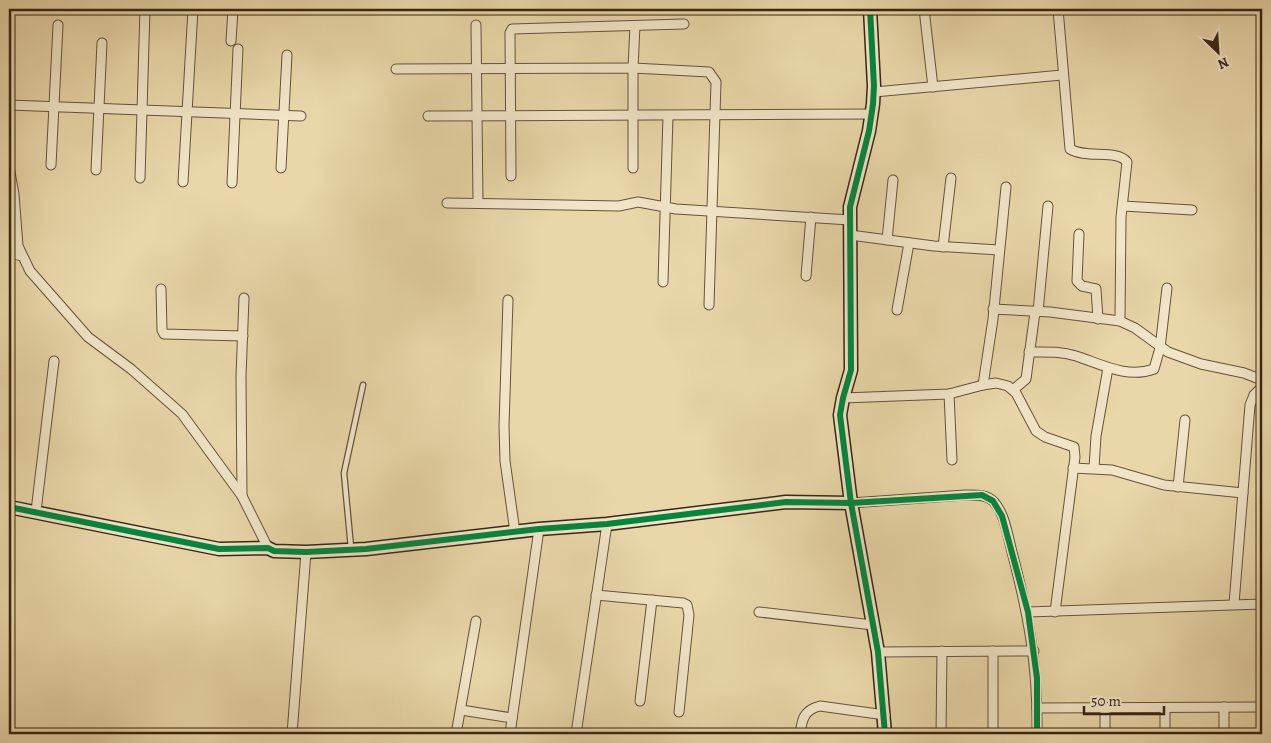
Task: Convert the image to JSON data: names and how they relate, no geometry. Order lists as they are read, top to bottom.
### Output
{
  "scale_bar": "50 m",
  "north": "bottom right"
}
